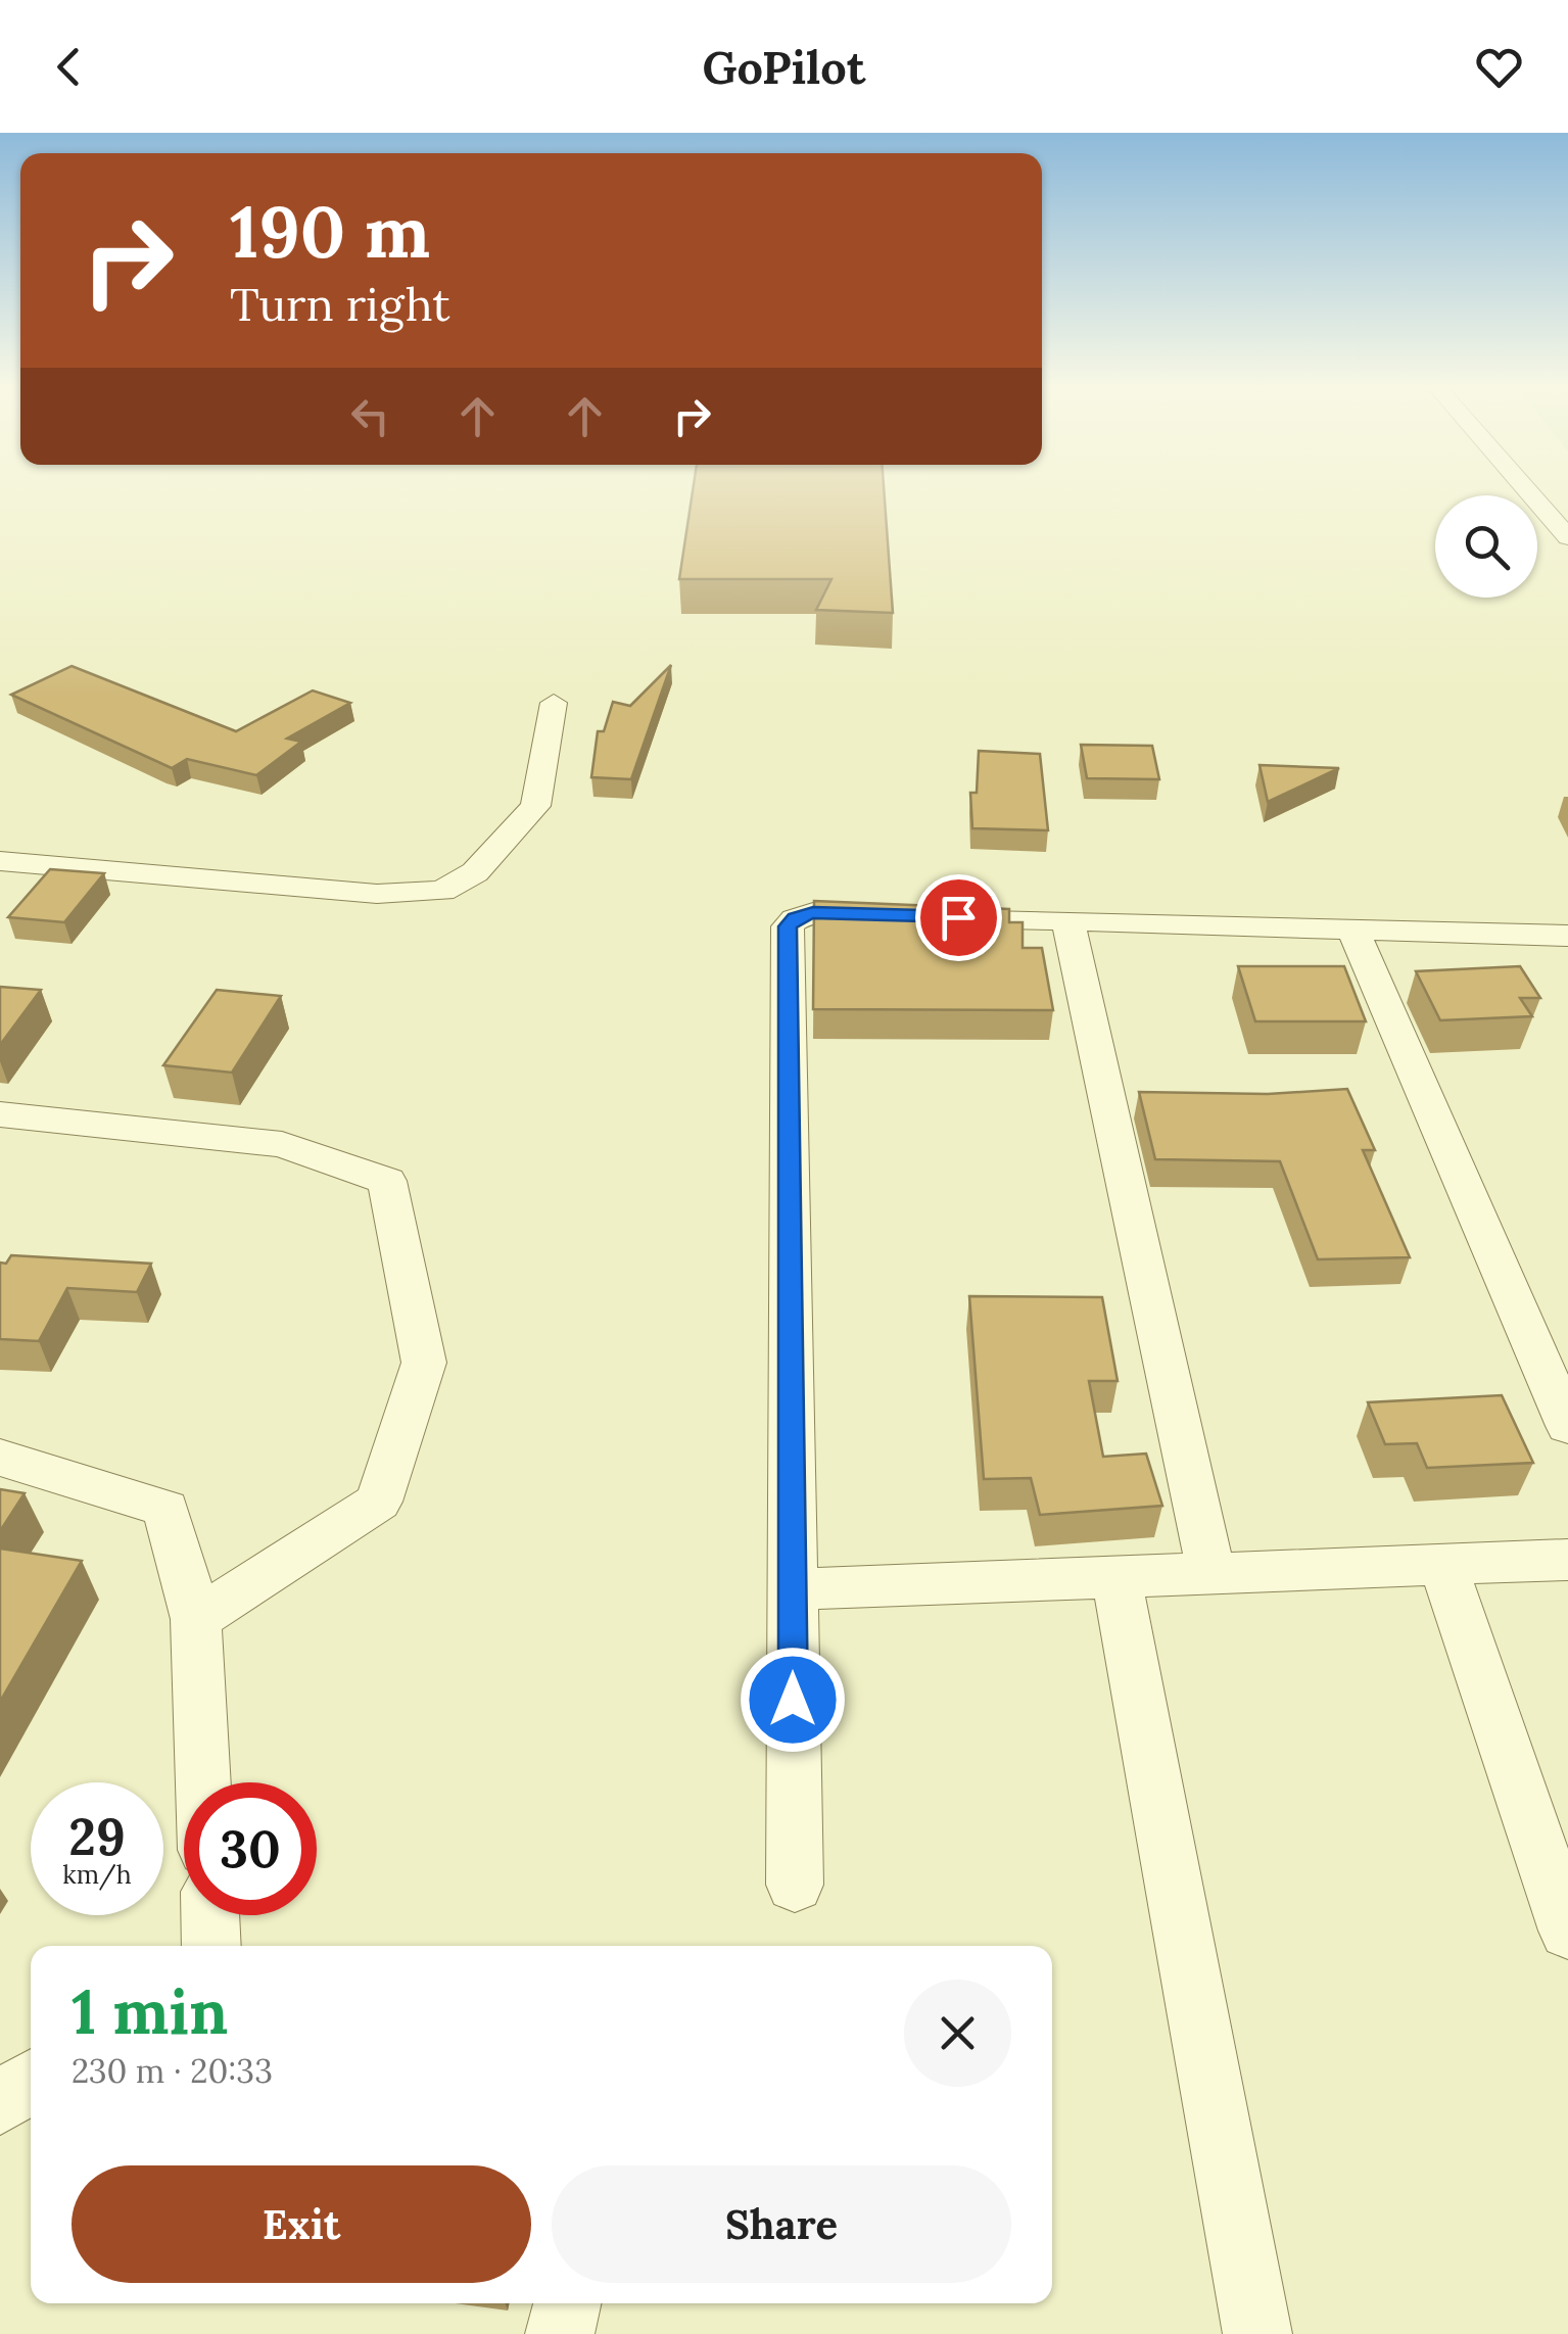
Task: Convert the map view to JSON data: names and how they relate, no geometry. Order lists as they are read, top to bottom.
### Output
{
  "page": {
    "header": "GoPilot",
    "turn": ["190 m", "Turn right"],
    "speed": "29 km/h",
    "limit": "30",
    "heading": ["1 min", "230 m · 20:33"],
    "buttons": ["Exit", "Share"]
  }
}
